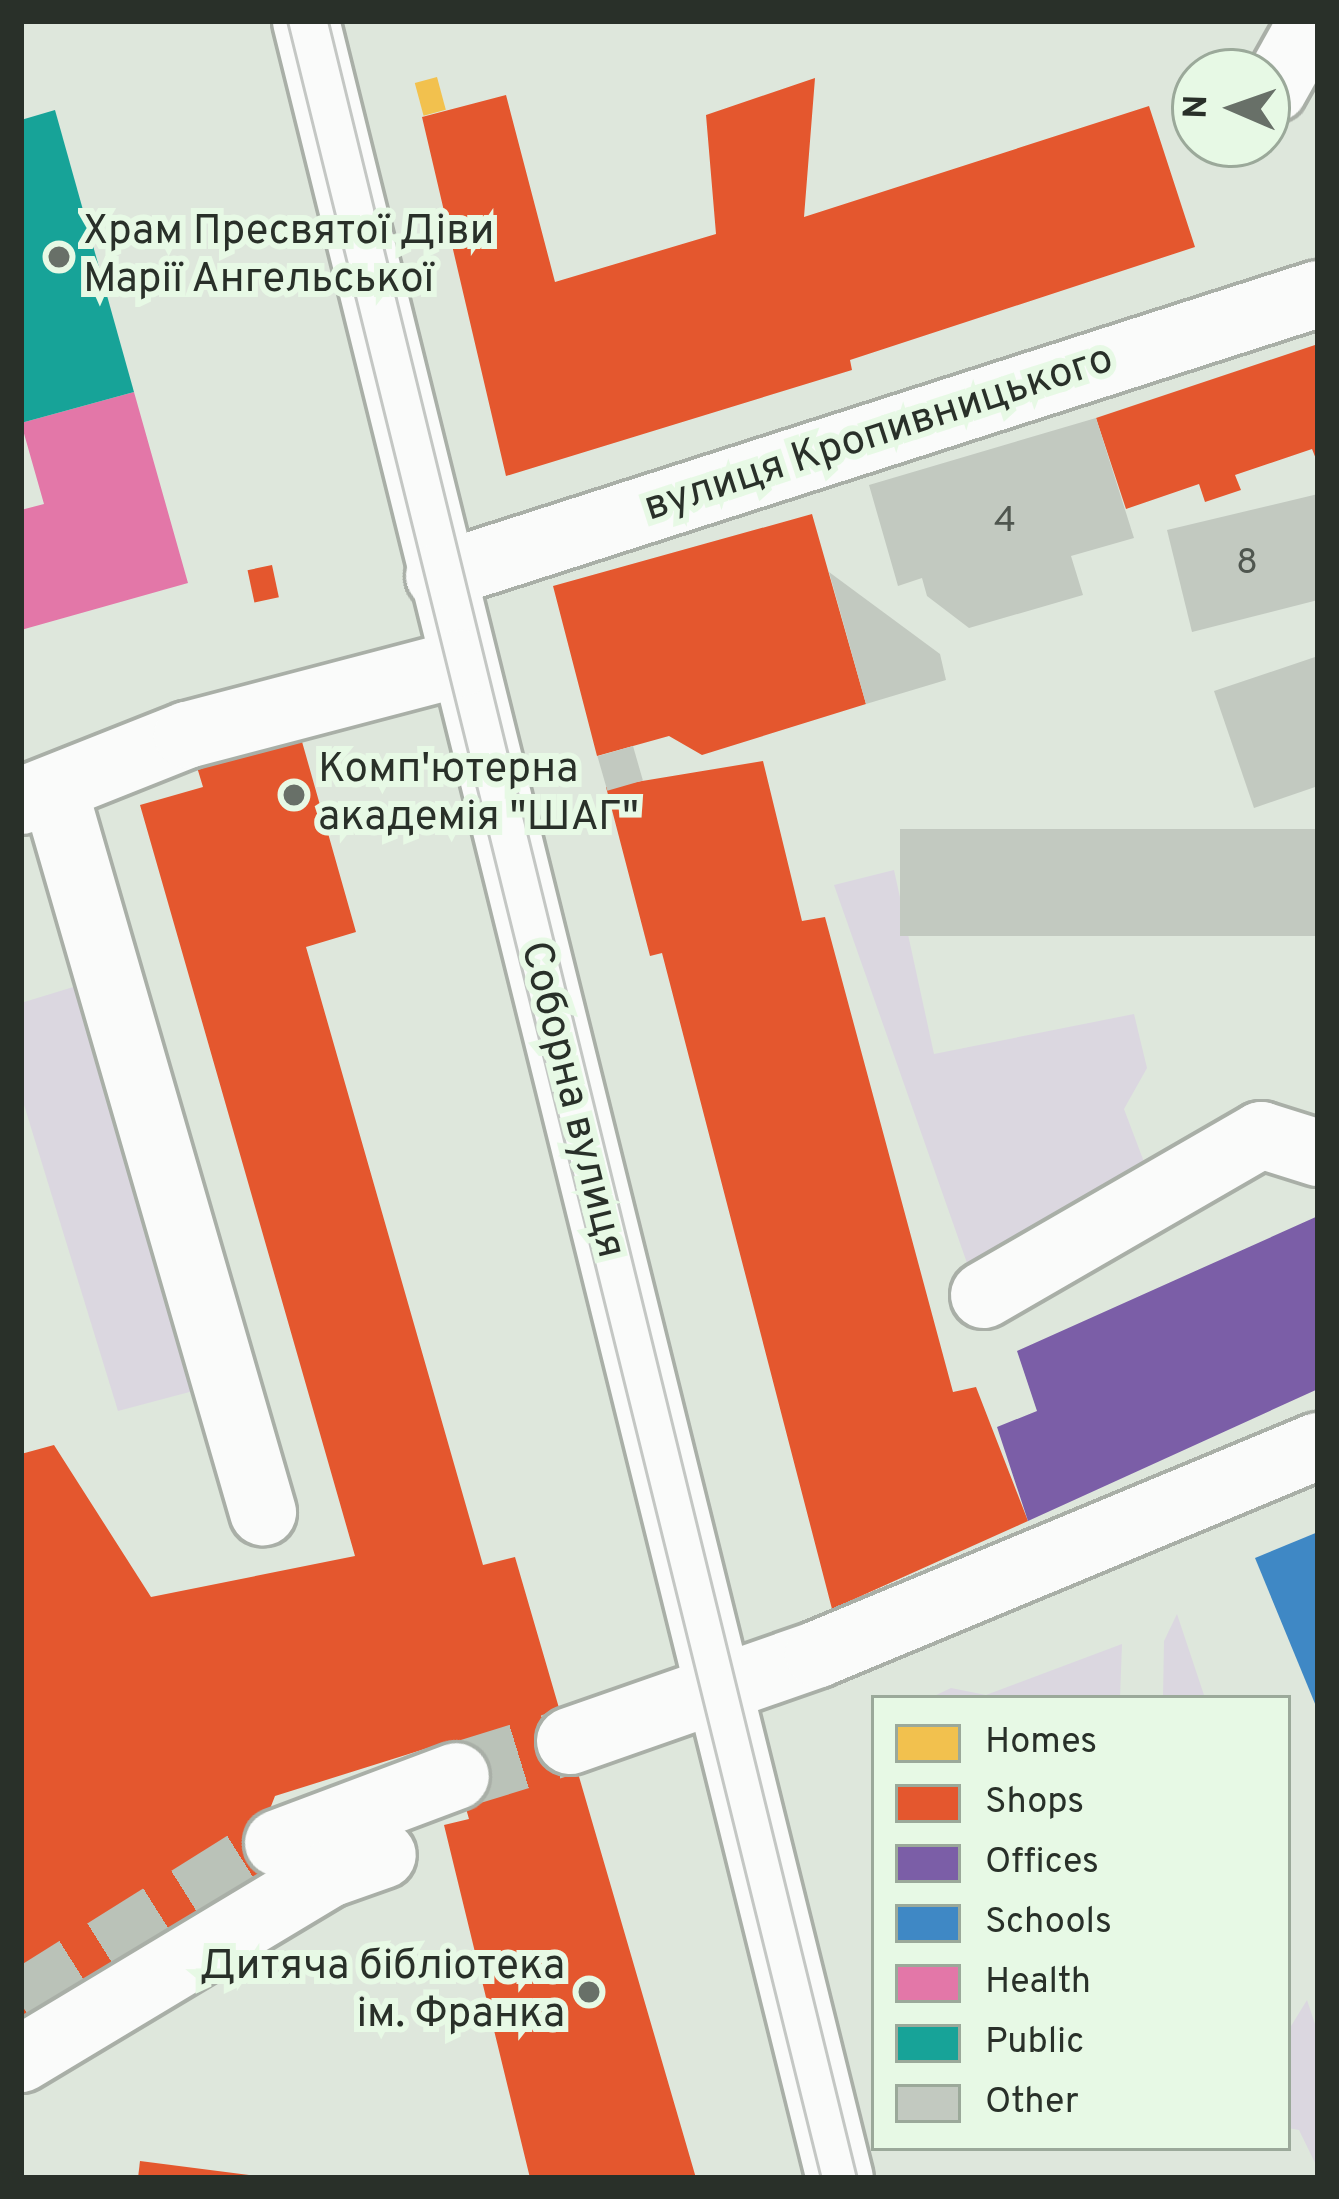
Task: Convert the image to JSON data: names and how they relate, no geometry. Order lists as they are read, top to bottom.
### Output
{
  "streets": {
    "street": ["вулиця Кропивницького", "Соборна вулиця"]
  },
  "crossings": [
    ["вулиця Кропивницького", "Соборна вулиця"]
  ],
  "places": ["Храм Пресвятої Діви Марії Ангельської", "Комп'ютерна академія \"ШАГ\"", "Дитяча бібліотека ім. Франка"],
  "house_numbers": ["4", "8"],
  "legend": [
    "Homes",
    "Shops",
    "Offices",
    "Schools",
    "Health",
    "Public",
    "Other"
  ],
  "north": "left"
}
